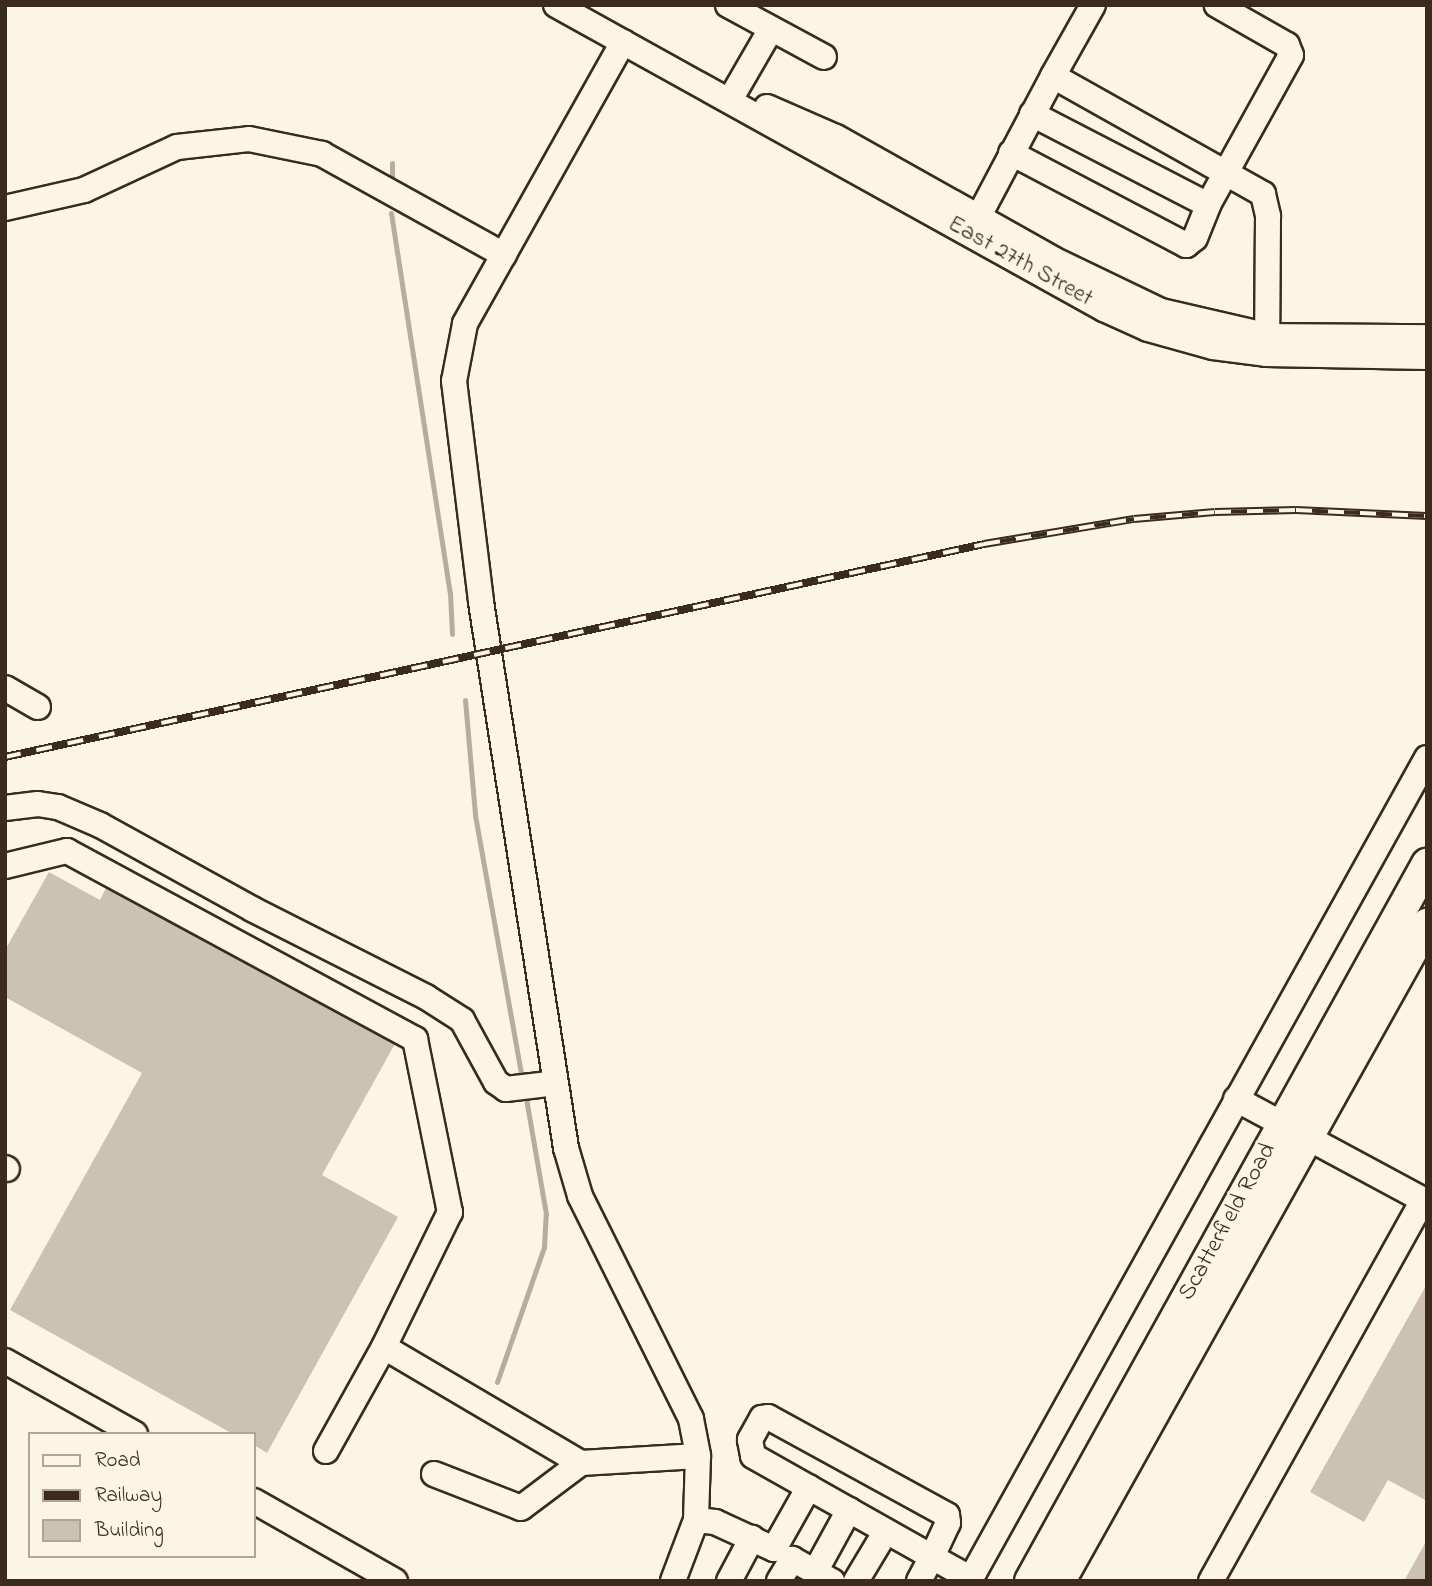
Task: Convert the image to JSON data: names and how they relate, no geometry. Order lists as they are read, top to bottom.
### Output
{
  "streets": {
    "main road": ["Scatterfield Road"],
    "street": ["East 27th Street"]
  },
  "legend": ["Road", "Railway", "Building"]
}
